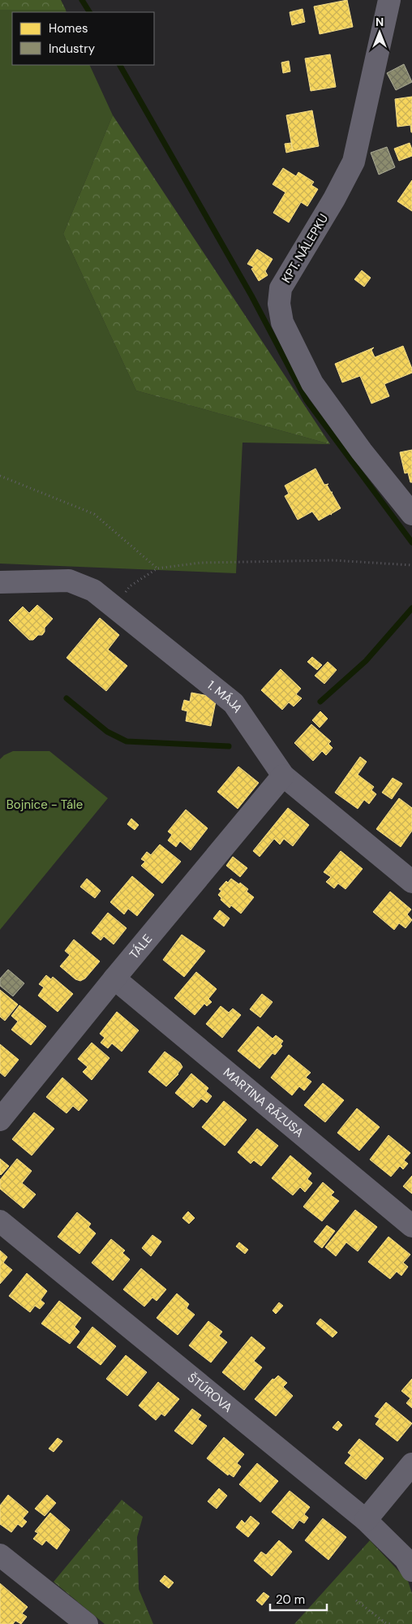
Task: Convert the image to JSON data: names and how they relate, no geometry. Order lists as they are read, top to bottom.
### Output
{
  "streets": {
    "street": [
      "KPT. NÁLEPKU",
      "1. MÁJA",
      "TÁLE",
      "MARTINA RÁZUSA",
      "ŠTÚROVA"
    ]
  },
  "crossings": [
    ["1. MÁJA", "TÁLE"],
    ["TÁLE", "MARTINA RÁZUSA"]
  ],
  "parks": ["Bojnice - Tále"],
  "legend": ["Homes", "Industry"],
  "scale_bar": "20 m",
  "north": "top"
}
